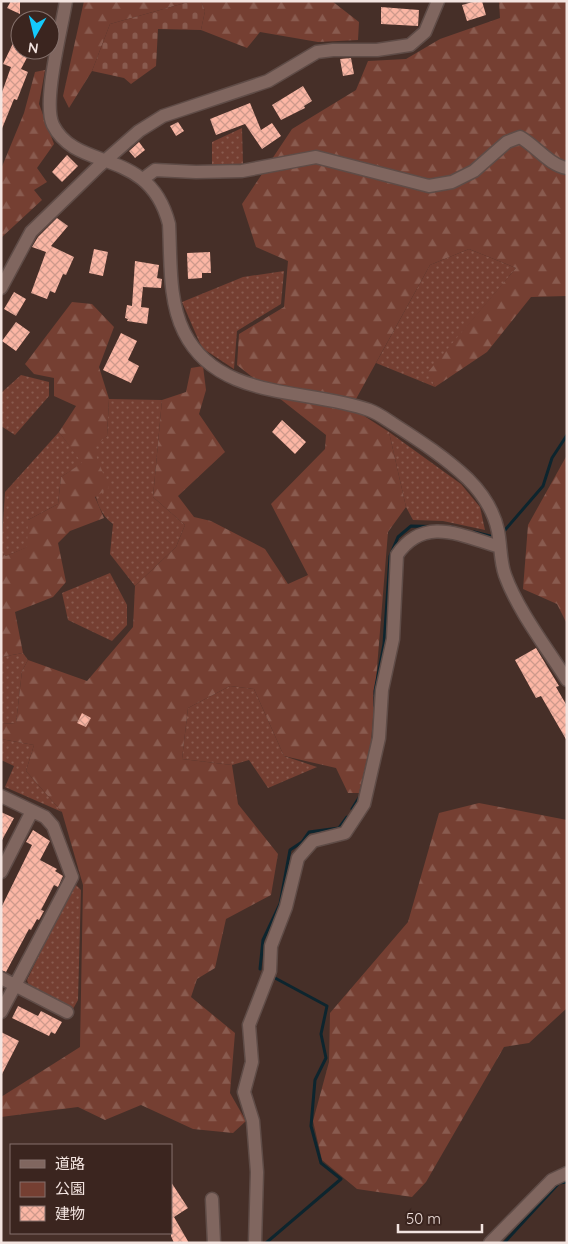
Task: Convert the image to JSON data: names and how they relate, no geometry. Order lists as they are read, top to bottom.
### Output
{
  "legend": ["道路", "公園", "建物"],
  "scale_bar": "50 m",
  "north": "bottom"
}
